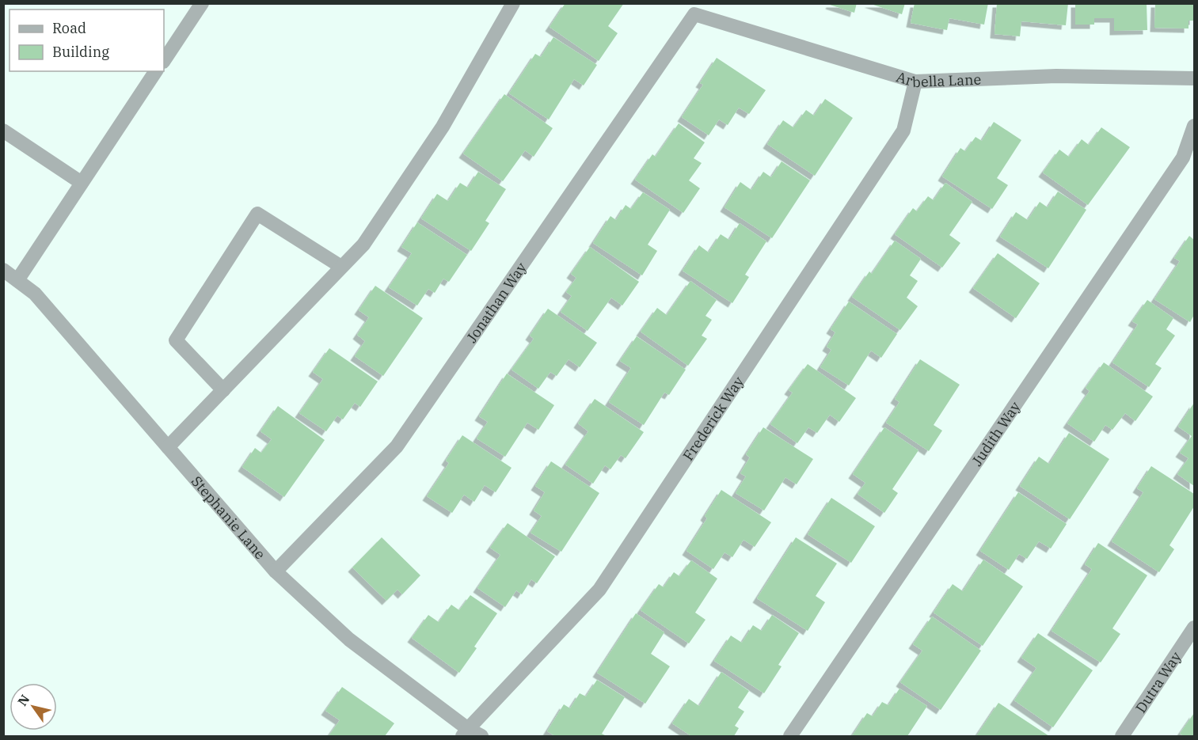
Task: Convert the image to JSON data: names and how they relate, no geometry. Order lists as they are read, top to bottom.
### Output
{
  "streets": {
    "street": [
      "Arbella Lane",
      "Jonathan Way",
      "Frederick Way",
      "Judith Way",
      "Stephanie Lane",
      "Dutra Way"
    ]
  },
  "crossings": [
    ["Arbella Lane", "Jonathan Way"],
    ["Arbella Lane", "Frederick Way"],
    ["Jonathan Way", "Stephanie Lane"],
    ["Frederick Way", "Stephanie Lane"]
  ],
  "legend": ["Road", "Building"],
  "north": "top left"
}
